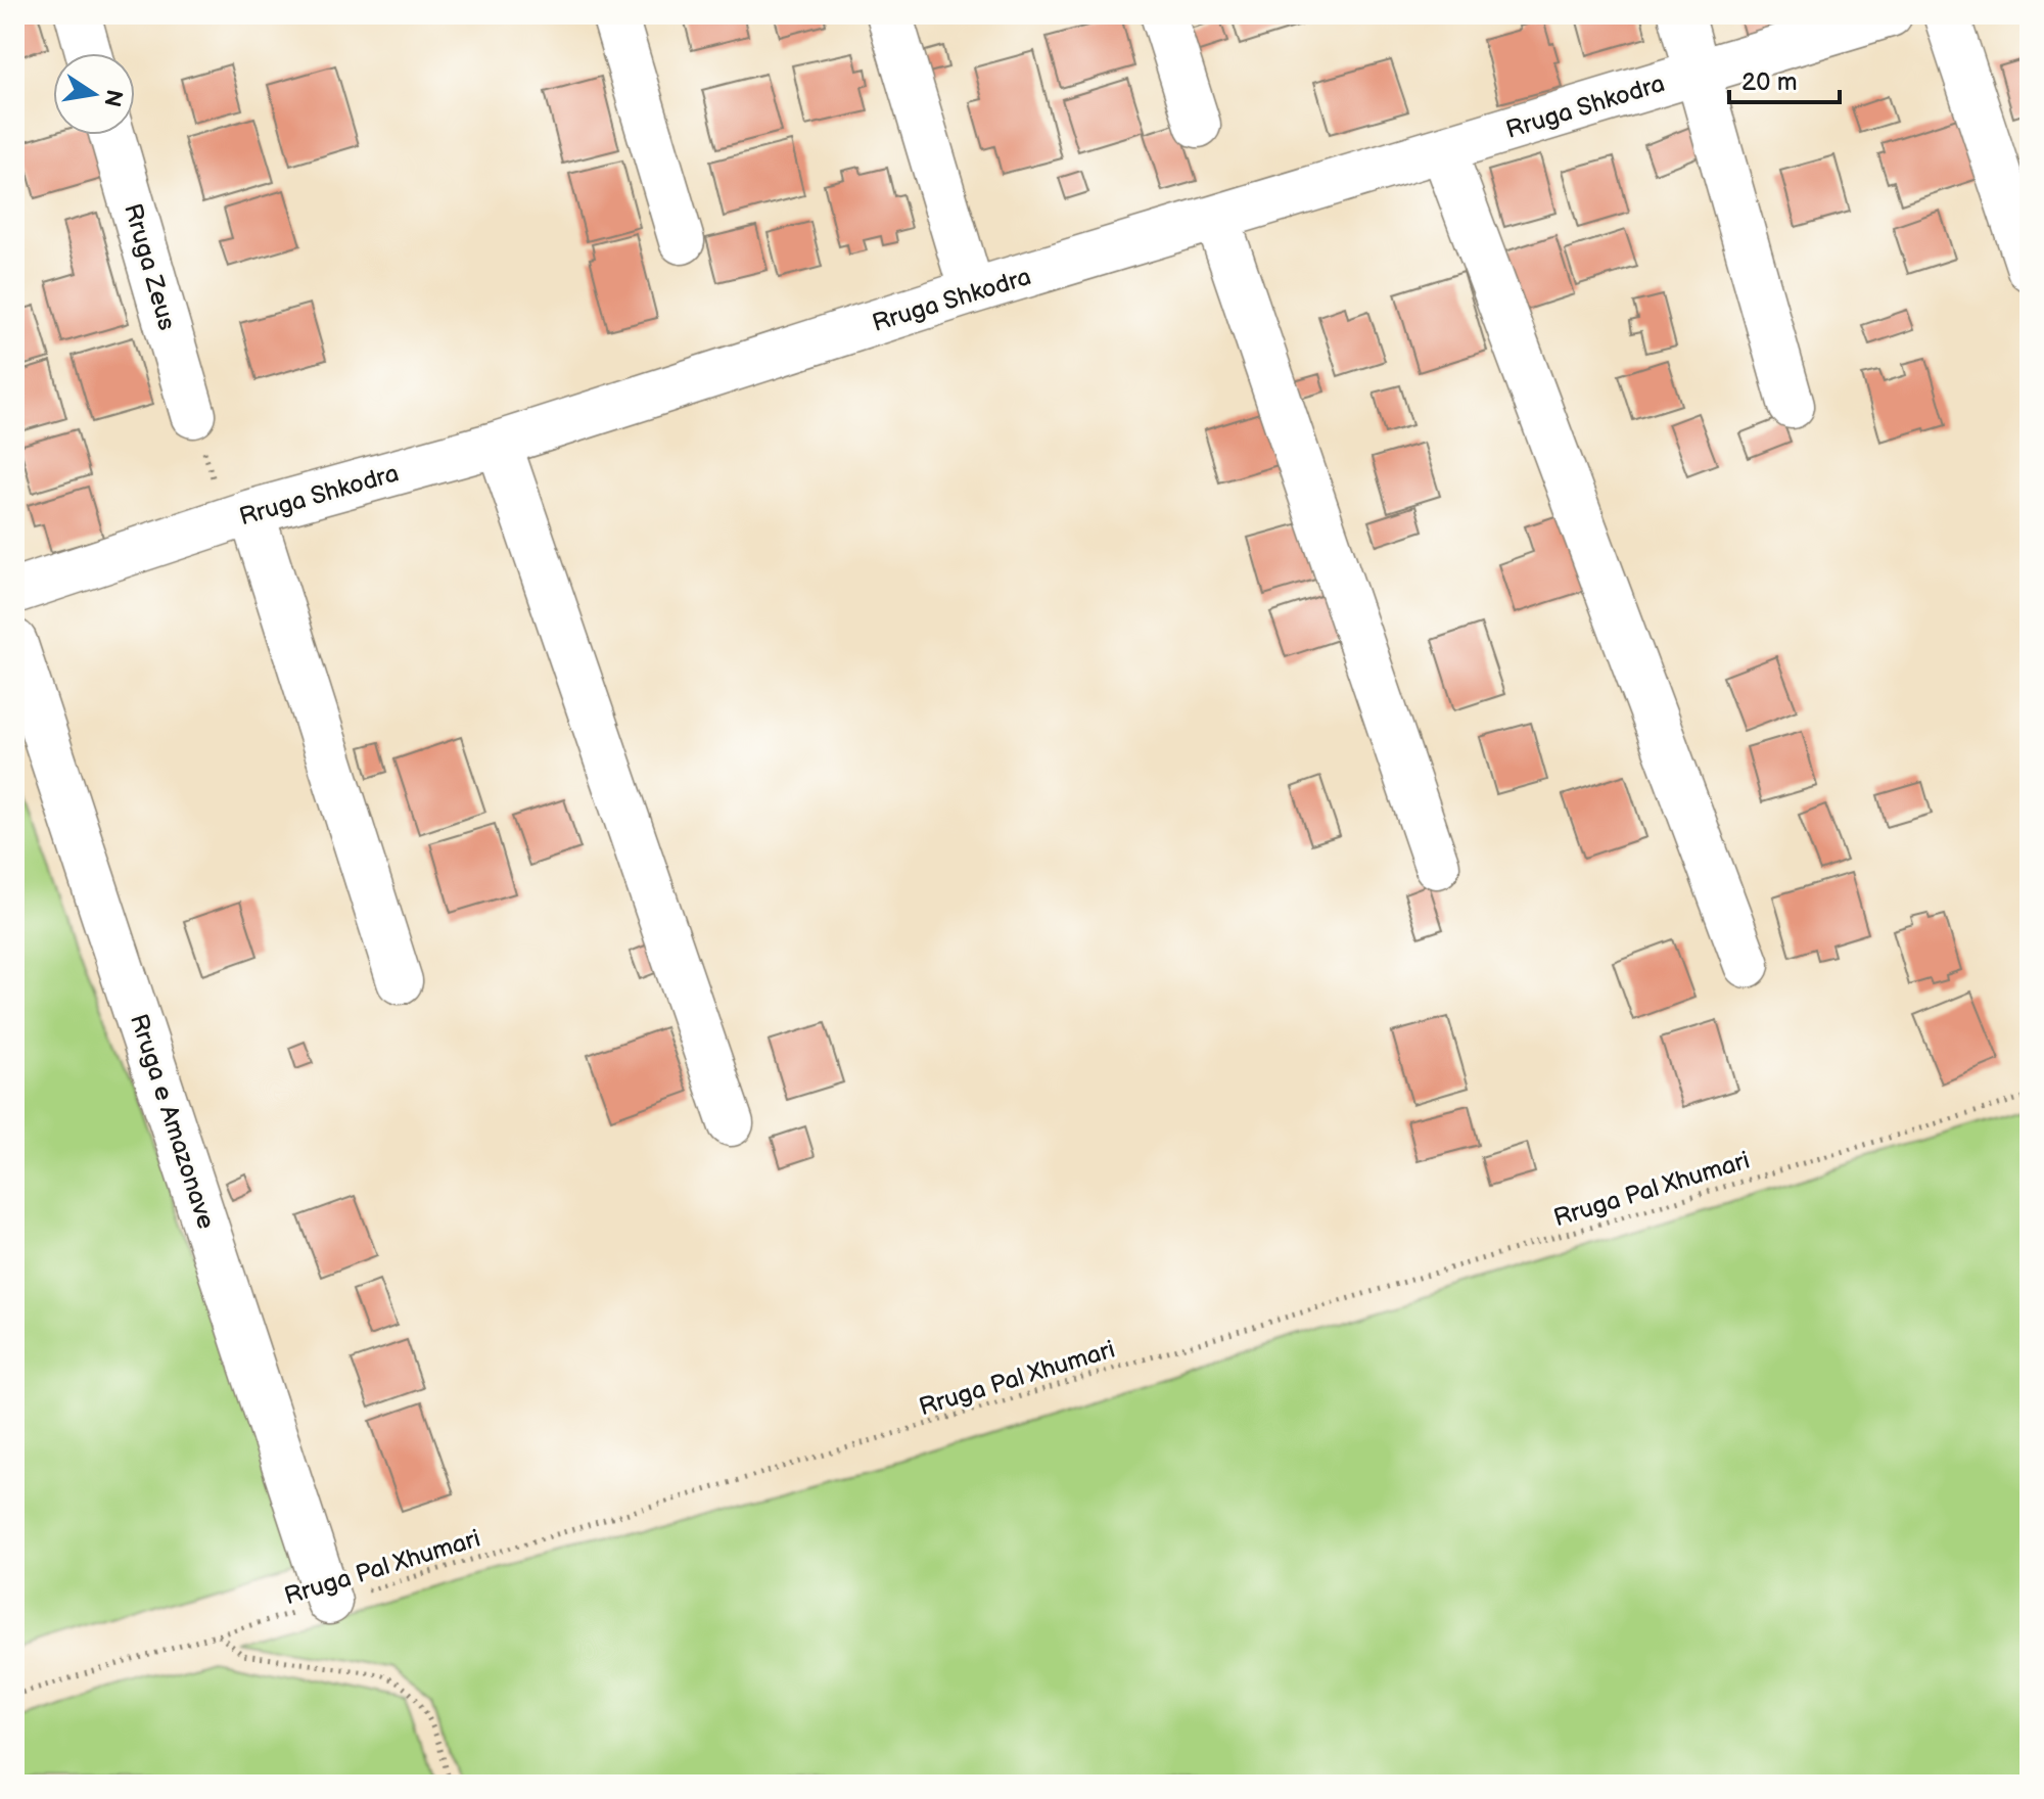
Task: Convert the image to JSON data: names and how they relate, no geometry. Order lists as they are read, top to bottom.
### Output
{
  "streets": {
    "street": ["Rruga Shkodra", "Rruga Zeus", "Rruga e Amazonave"],
    "path": ["Rruga Pal Xhumari"]
  },
  "crossings": [
    ["Rruga e Amazonave", "Rruga Pal Xhumari"]
  ],
  "scale_bar": "20 m",
  "north": "right"
}
